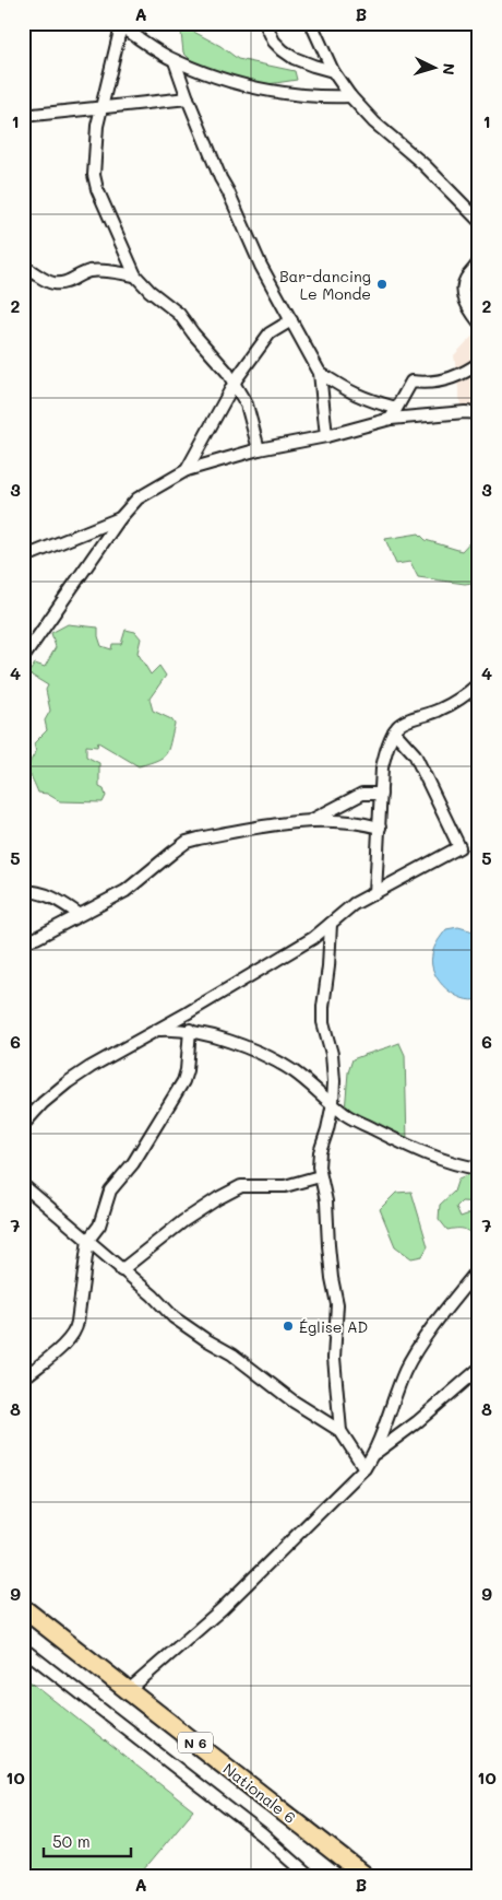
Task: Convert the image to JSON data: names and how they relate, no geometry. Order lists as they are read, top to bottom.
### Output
{
  "streets": {
    "main road": ["N 6", "Nationale 6"]
  },
  "places": ["Bar-dancing Le Monde", "Église AD"],
  "scale_bar": "50 m",
  "north": "right",
  "grid": {
    "columns": ["A", "B"],
    "rows": [
      "1",
      "2",
      "3",
      "4",
      "5",
      "6",
      "7",
      "8",
      "9",
      "10"
    ]
  }
}
